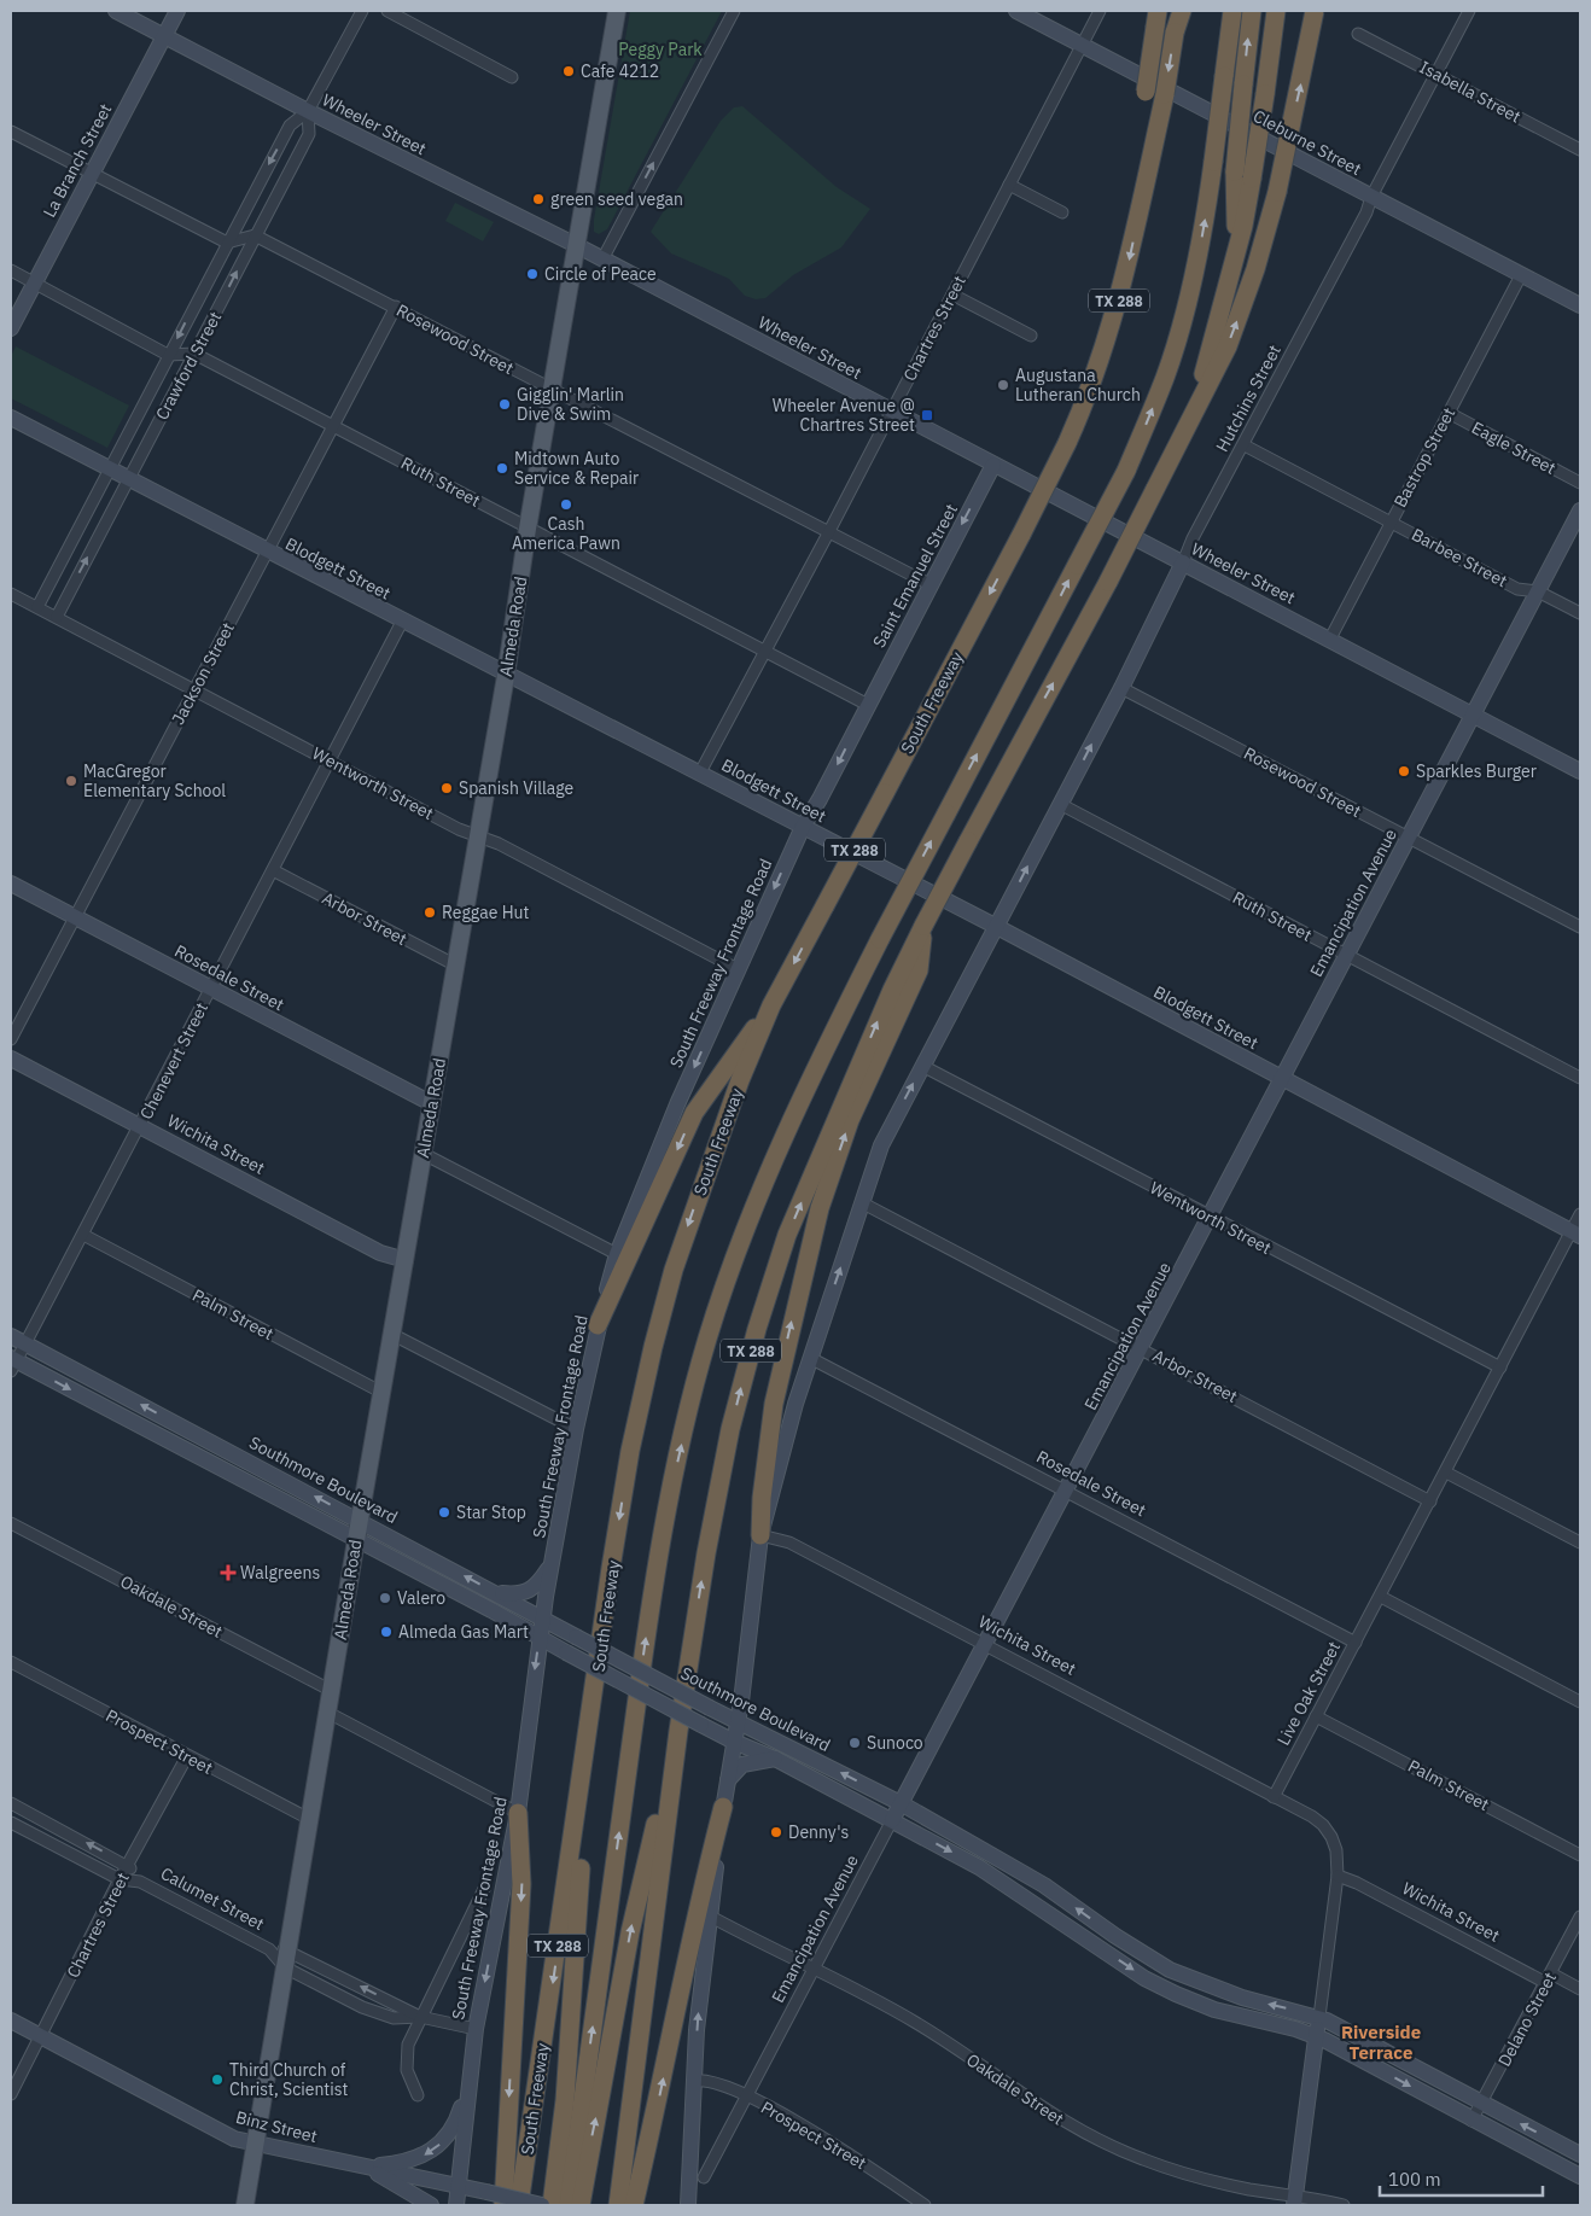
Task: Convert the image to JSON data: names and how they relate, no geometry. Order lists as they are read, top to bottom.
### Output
{
  "streets": {
    "highway": ["TX 288", "South Freeway"],
    "main road": [
      "Wheeler Street",
      "Cleburne Street",
      "La Branch Street",
      "Hutchins Street",
      "Blodgett Street",
      "Saint Emanuel Street",
      "Almeda Road",
      "Emancipation Avenue",
      "South Freeway Frontage Road",
      "Rosedale Street",
      "Wichita Street",
      "Southmore Boulevard",
      "Binz Street"
    ],
    "street": [
      "Isabella Street",
      "Chartres Street",
      "Rosewood Street",
      "Crawford Street",
      "Eagle Street",
      "Bastrop Street",
      "Ruth Street",
      "Barbee Street",
      "Jackson Street",
      "Wentworth Street",
      "Arbor Street",
      "Chenevert Street",
      "Palm Street",
      "Oakdale Street",
      "Live Oak Street",
      "Prospect Street",
      "Calumet Street",
      "Delano Street"
    ]
  },
  "crossings": [
    ["Isabella Street", "Hutchins Street"],
    ["Wheeler Street", "La Branch Street"],
    ["Wheeler Street", "Chartres Street"],
    ["Wheeler Street", "Crawford Street"],
    ["Wheeler Street", "Hutchins Street"],
    ["Wheeler Street", "Bastrop Street"],
    ["Wheeler Street", "Saint Emanuel Street"],
    ["Wheeler Street", "Almeda Road"],
    ["Wheeler Street", "Emancipation Avenue"],
    ["Cleburne Street", "Chartres Street"],
    ["Cleburne Street", "Hutchins Street"],
    ["Cleburne Street", "Bastrop Street"],
    ["Chartres Street", "Rosewood Street"],
    ["Chartres Street", "Ruth Street"],
    ["Chartres Street", "Blodgett Street"],
    ["Chartres Street", "Prospect Street"],
    ["Chartres Street", "Calumet Street"],
    ["Chartres Street", "Binz Street"],
    ["Rosewood Street", "Crawford Street"],
    ["Rosewood Street", "Hutchins Street"],
    ["Rosewood Street", "Saint Emanuel Street"],
    ["Rosewood Street", "Almeda Road"],
    ["Rosewood Street", "Jackson Street"],
    ["Rosewood Street", "Emancipation Avenue"],
    ["Crawford Street", "Ruth Street"],
    ["Crawford Street", "Blodgett Street"],
    ["Crawford Street", "Wentworth Street"],
    ["Hutchins Street", "Ruth Street"],
    ["Hutchins Street", "Barbee Street"],
    ["Eagle Street", "Bastrop Street"],
    ["Bastrop Street", "Barbee Street"],
    ["Ruth Street", "Saint Emanuel Street"],
    ["Ruth Street", "Almeda Road"],
    ["Ruth Street", "Jackson Street"],
    ["Ruth Street", "Emancipation Avenue"],
    ["Ruth Street", "South Freeway Frontage Road"],
    ["Barbee Street", "Emancipation Avenue"],
    ["Blodgett Street", "Almeda Road"],
    ["Blodgett Street", "Jackson Street"],
    ["Blodgett Street", "Emancipation Avenue"],
    ["Blodgett Street", "South Freeway Frontage Road"],
    ["Blodgett Street", "Chenevert Street"],
    ["Blodgett Street", "Live Oak Street"],
    ["Saint Emanuel Street", "South Freeway Frontage Road"],
    ["Almeda Road", "Wentworth Street"],
    ["Almeda Road", "Arbor Street"],
    ["Almeda Road", "Rosedale Street"],
    ["Almeda Road", "Wichita Street"],
    ["Almeda Road", "Palm Street"],
    ["Almeda Road", "Southmore Boulevard"],
    ["Almeda Road", "Oakdale Street"],
    ["Almeda Road", "Prospect Street"],
    ["Almeda Road", "Calumet Street"],
    ["Almeda Road", "Binz Street"],
    ["Jackson Street", "Wentworth Street"],
    ["Jackson Street", "Rosedale Street"],
    ["Wentworth Street", "Emancipation Avenue"],
    ["Wentworth Street", "South Freeway Frontage Road"],
    ["Wentworth Street", "Chenevert Street"],
    ["Wentworth Street", "Live Oak Street"],
    ["Emancipation Avenue", "Arbor Street"],
    ["Emancipation Avenue", "Rosedale Street"],
    ["Emancipation Avenue", "Wichita Street"],
    ["Emancipation Avenue", "Southmore Boulevard"],
    ["Emancipation Avenue", "Oakdale Street"],
    ["Emancipation Avenue", "Prospect Street"],
    ["Arbor Street", "Chenevert Street"],
    ["Arbor Street", "Live Oak Street"],
    ["South Freeway Frontage Road", "Southmore Boulevard"],
    ["South Freeway Frontage Road", "Binz Street"],
    ["Rosedale Street", "Chenevert Street"],
    ["Rosedale Street", "Live Oak Street"],
    ["Chenevert Street", "Wichita Street"],
    ["Chenevert Street", "Palm Street"],
    ["Chenevert Street", "Southmore Boulevard"],
    ["Wichita Street", "Live Oak Street"],
    ["Wichita Street", "Delano Street"],
    ["Palm Street", "Live Oak Street"],
    ["Southmore Boulevard", "Delano Street"]
  ],
  "one_way": ["Saint Emanuel Street", "South Freeway Frontage Road"],
  "districts": ["Riverside Terrace"],
  "parks": ["Peggy Park"],
  "places": {
    "other": [
      "Cafe 4212",
      "green seed vegan",
      "Circle of Peace",
      "Augustana Lutheran Church",
      "Gigglin' Marlin Dive & Swim",
      "Midtown Auto Service & Repair",
      "Cash America Pawn",
      "Sparkles Burger",
      "MacGregor Elementary School",
      "Spanish Village",
      "Reggae Hut",
      "Star Stop",
      "Valero",
      "Almeda Gas Mart",
      "Sunoco",
      "Denny's",
      "Third Church of Christ, Scientist"
    ],
    "transit": ["Wheeler Avenue @ Chartres Street"],
    "health": ["Walgreens"]
  },
  "scale_bar": "100 m"
}
